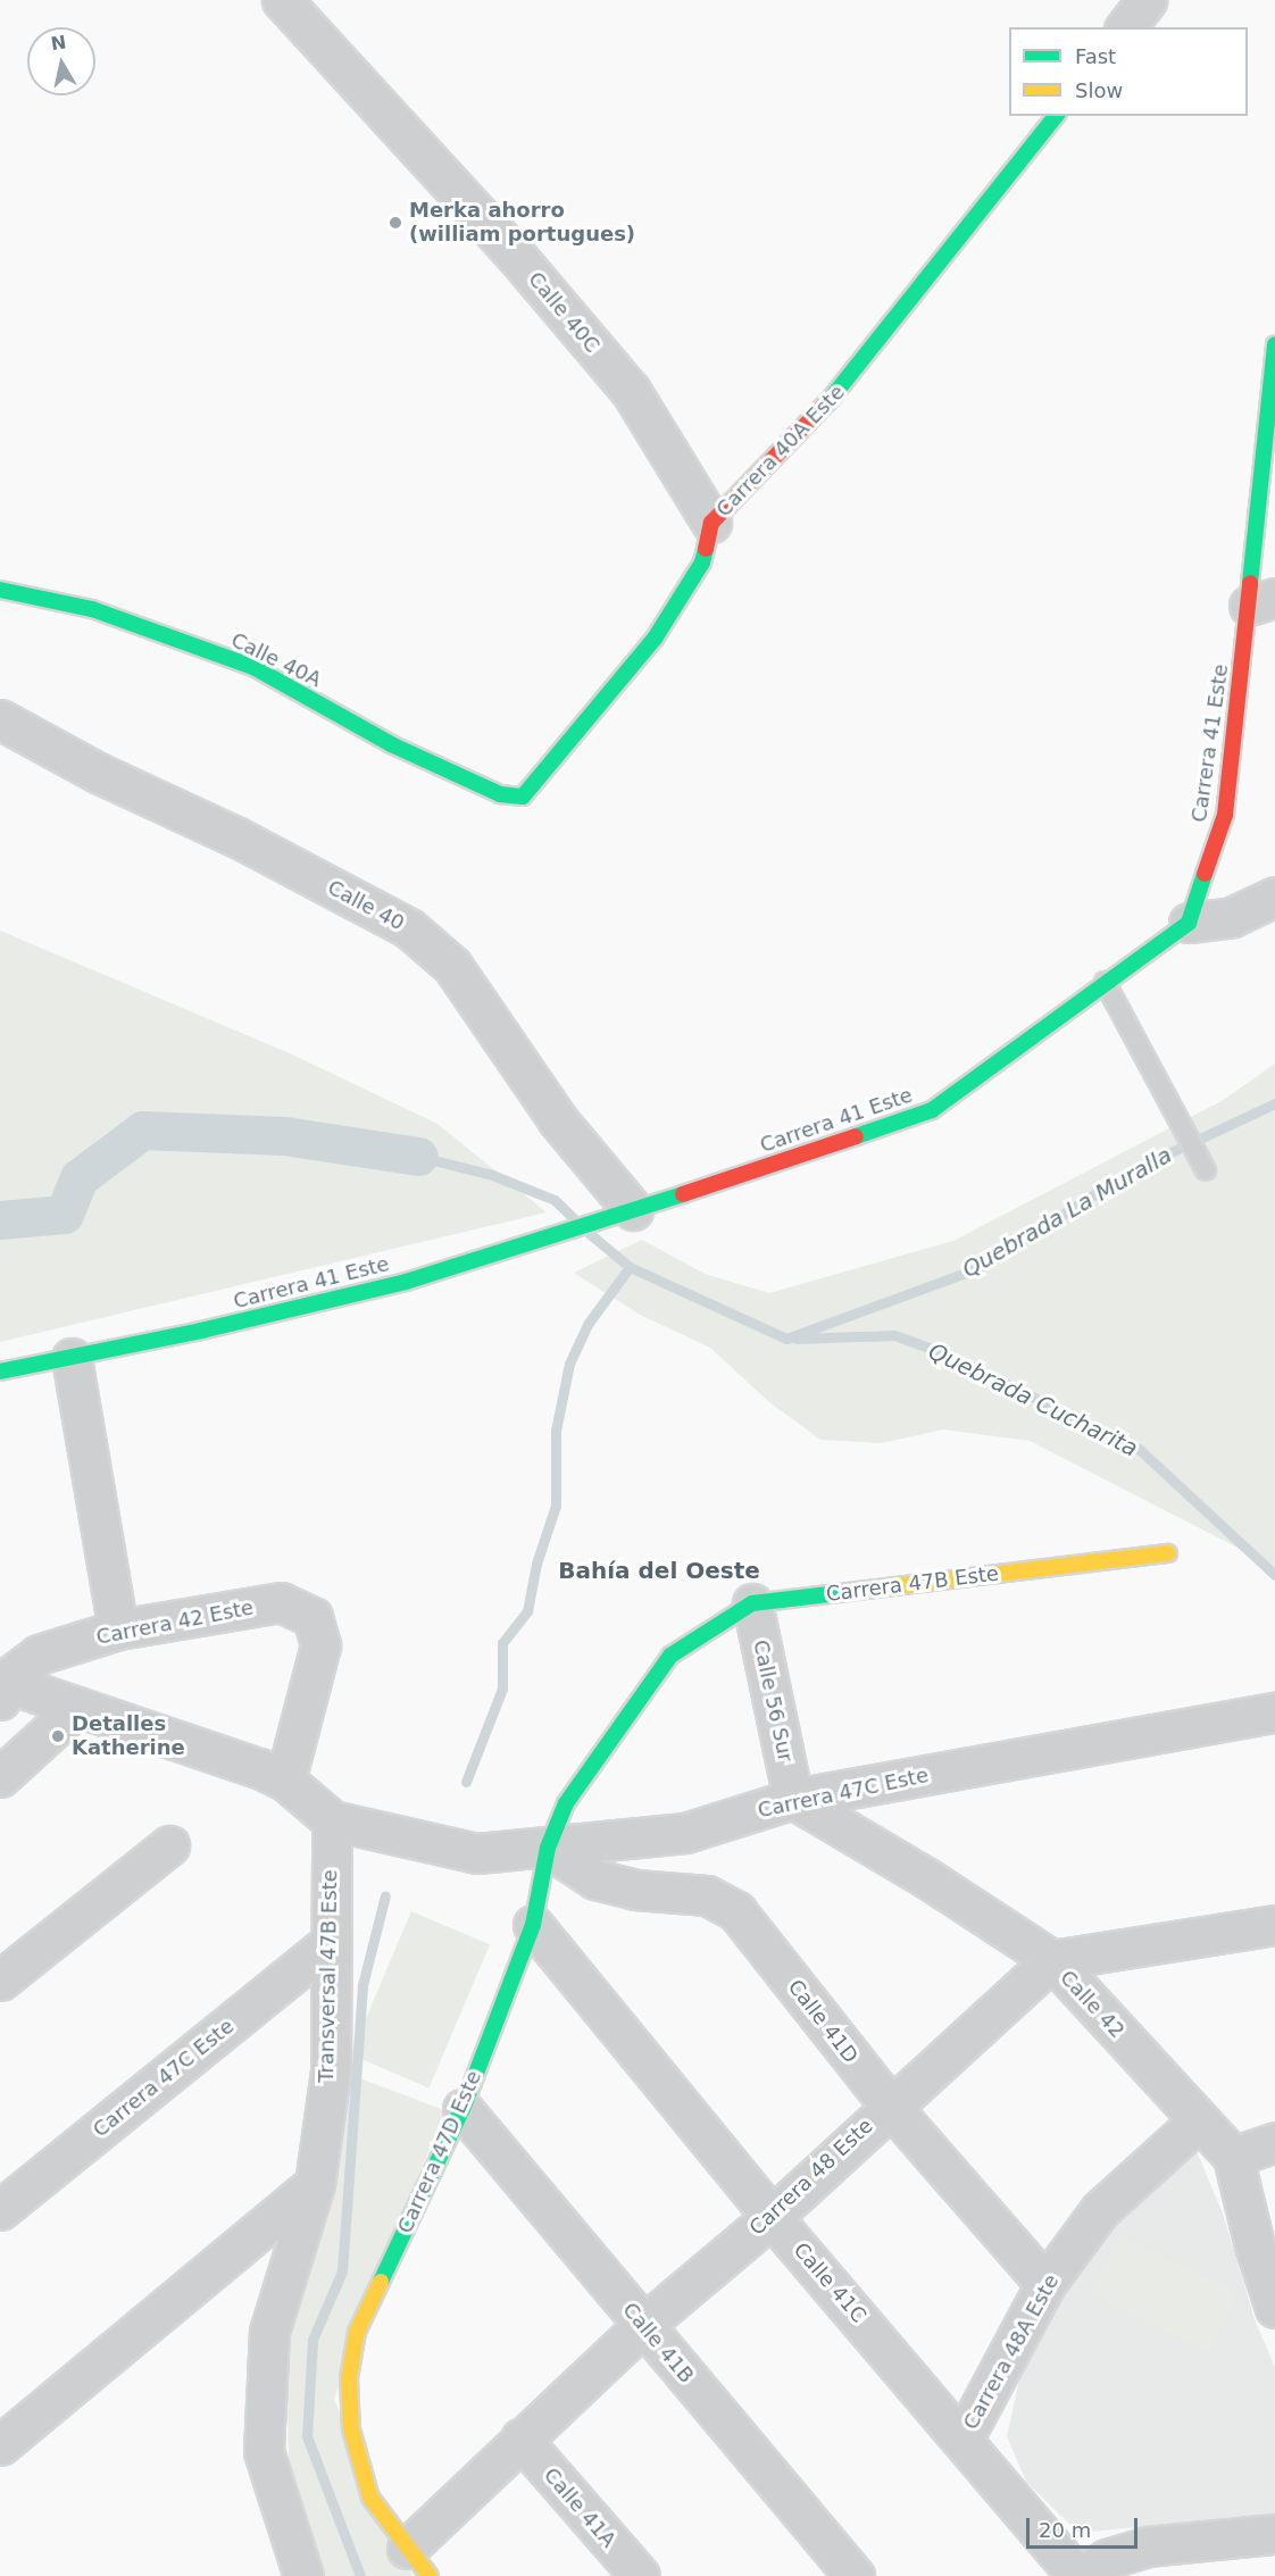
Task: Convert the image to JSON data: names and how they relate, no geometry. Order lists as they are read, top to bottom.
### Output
{
  "streets": {
    "street": [
      "Calle 40C",
      "Carrera 40A Este",
      "Calle 40A",
      "Carrera 41 Este",
      "Calle 40",
      "Carrera 47B Este",
      "Carrera 42 Este",
      "Calle 56 Sur",
      "Carrera 47C Este",
      "Transversal 47B Este",
      "Calle 42",
      "Calle 41D",
      "Carrera 47D Este",
      "Carrera 48 Este",
      "Calle 41C",
      "Calle 41B",
      "Carrera 48A Este",
      "Calle 41A"
    ]
  },
  "crossings": [
    ["Calle 40C", "Carrera 40A Este"],
    ["Carrera 40A Este", "Calle 40A"],
    ["Carrera 41 Este", "Calle 40"],
    ["Carrera 47B Este", "Calle 56 Sur"],
    ["Carrera 47B Este", "Carrera 47D Este"],
    ["Calle 56 Sur", "Carrera 47C Este"],
    ["Calle 56 Sur", "Calle 42"],
    ["Carrera 47C Este", "Transversal 47B Este"],
    ["Carrera 47C Este", "Calle 42"],
    ["Carrera 47C Este", "Calle 41D"],
    ["Carrera 47C Este", "Carrera 47D Este"],
    ["Calle 42", "Carrera 48 Este"],
    ["Calle 42", "Carrera 48A Este"],
    ["Calle 41D", "Carrera 47D Este"],
    ["Calle 41D", "Carrera 48 Este"],
    ["Calle 41D", "Carrera 48A Este"],
    ["Carrera 47D Este", "Carrera 48 Este"],
    ["Carrera 47D Este", "Calle 41C"],
    ["Carrera 47D Este", "Calle 41B"],
    ["Carrera 48 Este", "Calle 41C"],
    ["Carrera 48 Este", "Calle 41B"],
    ["Carrera 48 Este", "Calle 41A"],
    ["Calle 41C", "Carrera 48A Este"]
  ],
  "districts": ["Bahía del Oeste"],
  "water": ["Quebrada La Muralla", "Quebrada Cucharita"],
  "places": ["Merka ahorro (william portugues)", "Detalles Katherine"],
  "legend": ["Fast", "Slow"],
  "scale_bar": "20 m",
  "north": "top"
}
